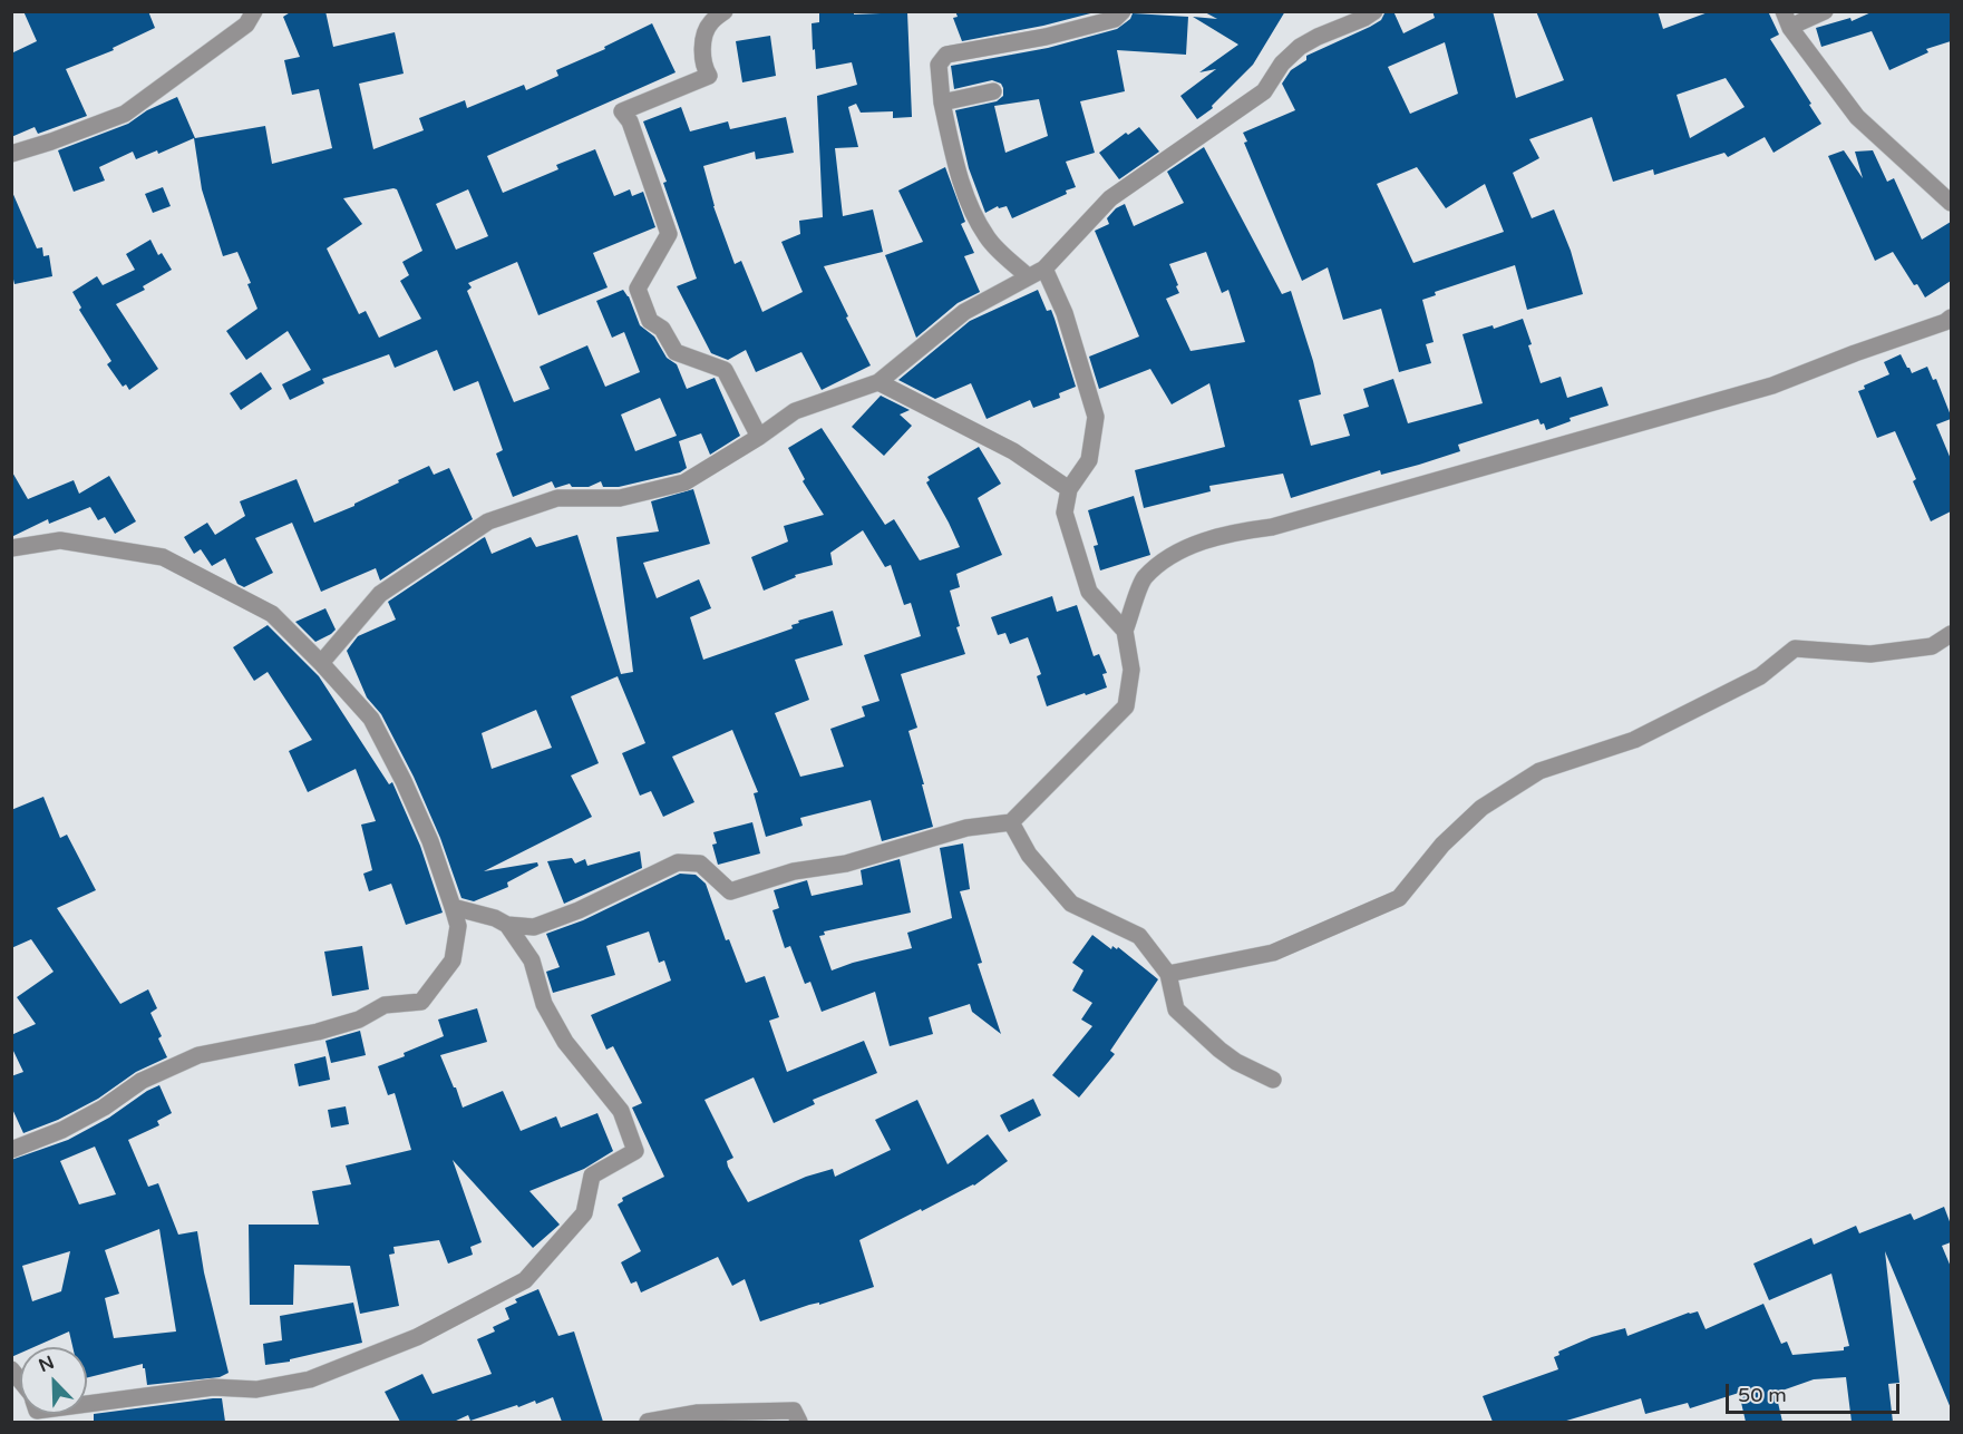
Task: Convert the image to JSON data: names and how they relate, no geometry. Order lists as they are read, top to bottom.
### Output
{
  "scale_bar": "50 m",
  "north": "top left"
}
